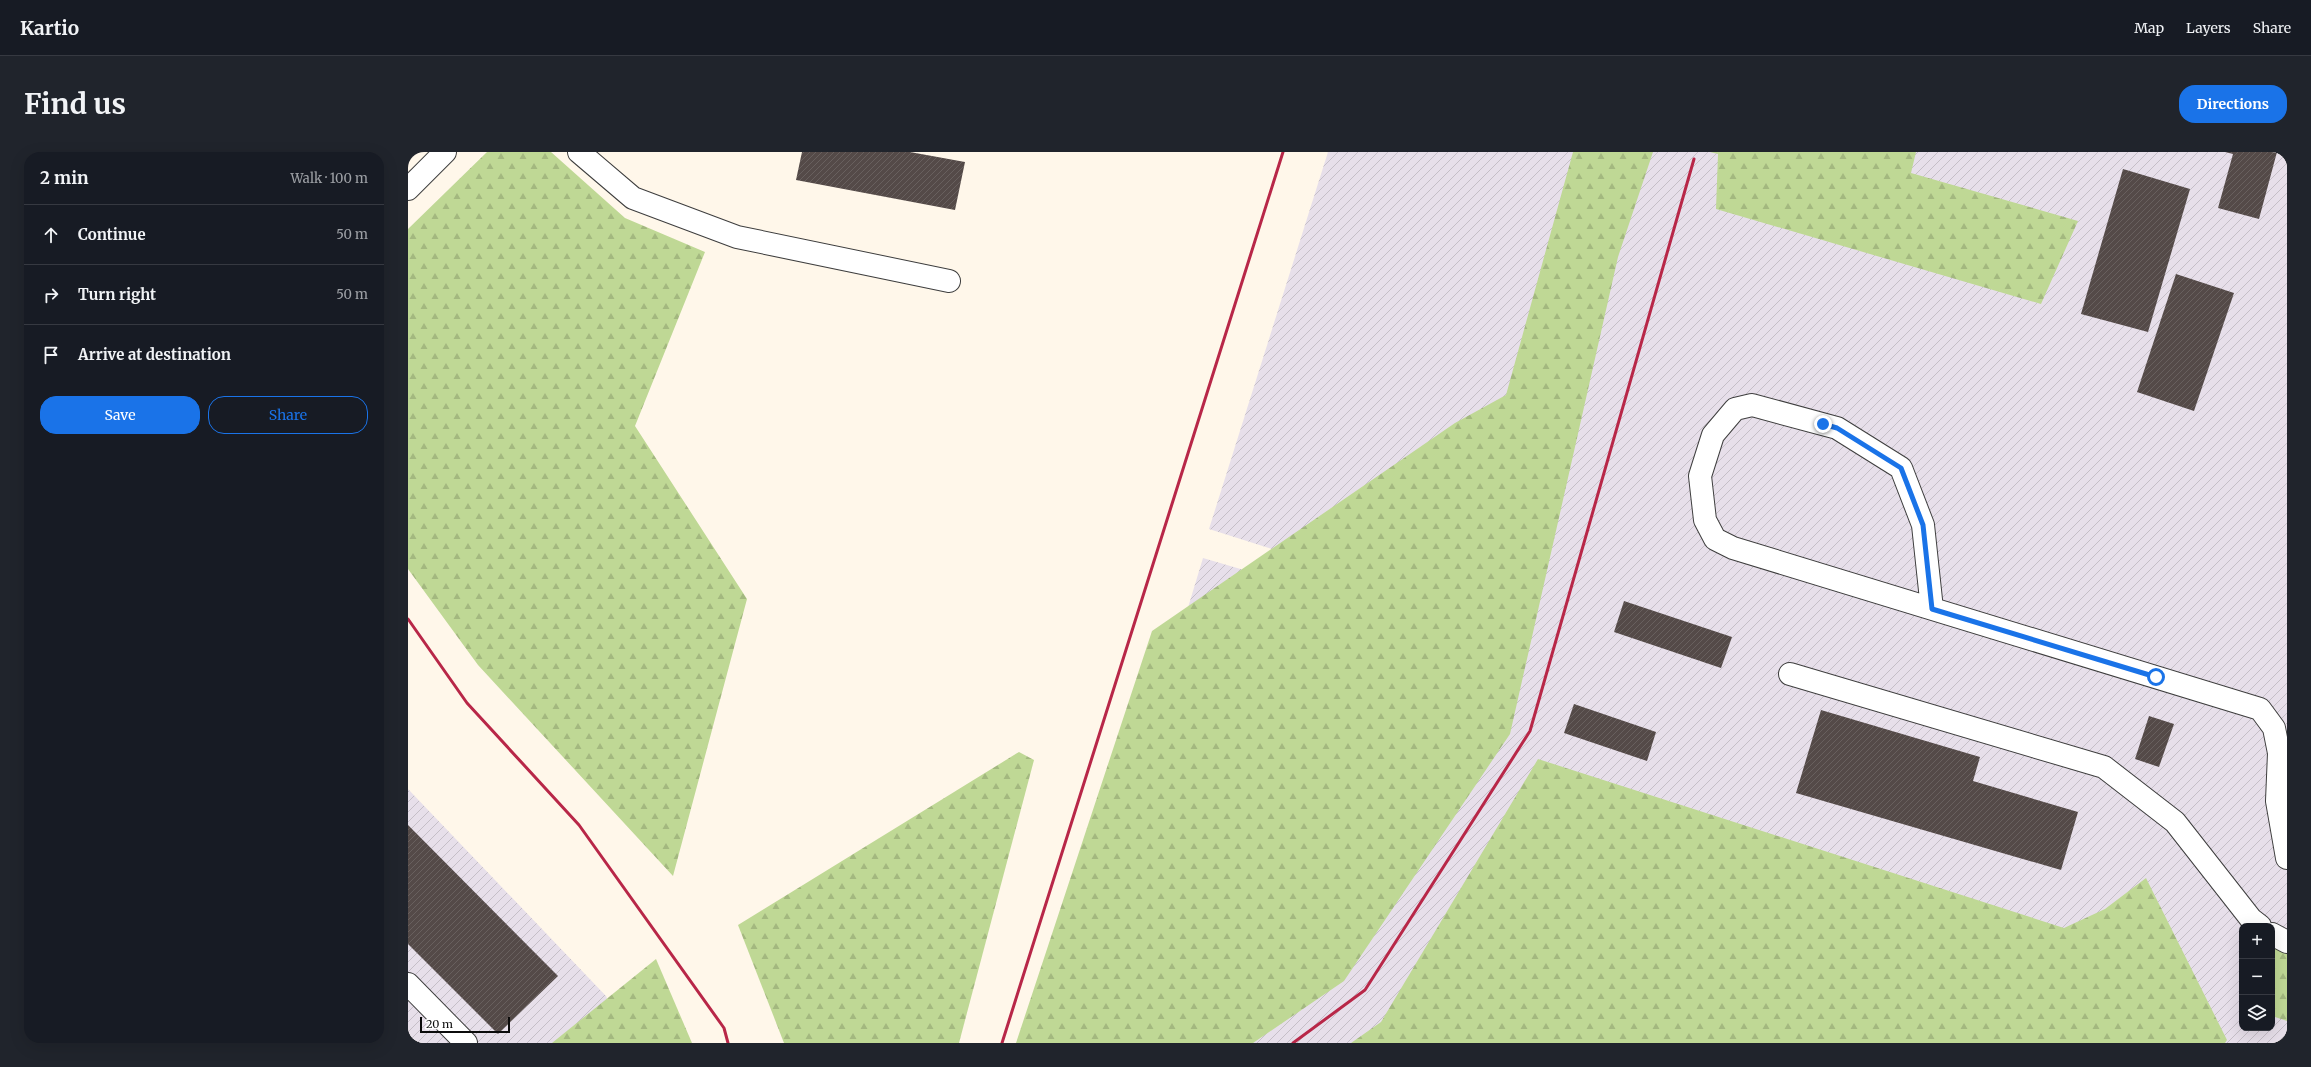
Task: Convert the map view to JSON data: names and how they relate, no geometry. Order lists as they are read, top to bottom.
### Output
{
  "scale_bar": "20 m",
  "page": {
    "header": "Kartio",
    "nav": ["Map", "Layers", "Share"],
    "buttons": [
      "Directions",
      ["Save", "Share"]
    ],
    "title": "Find us",
    "heading": ["2 min", "Walk · 100 m"],
    "list": [
      ["Continue", "50 m"],
      ["Turn right", "50 m"],
      "Arrive at destination"
    ],
    "map_buttons": ["+", "−"],
    "scale": "20 m"
  }
}
